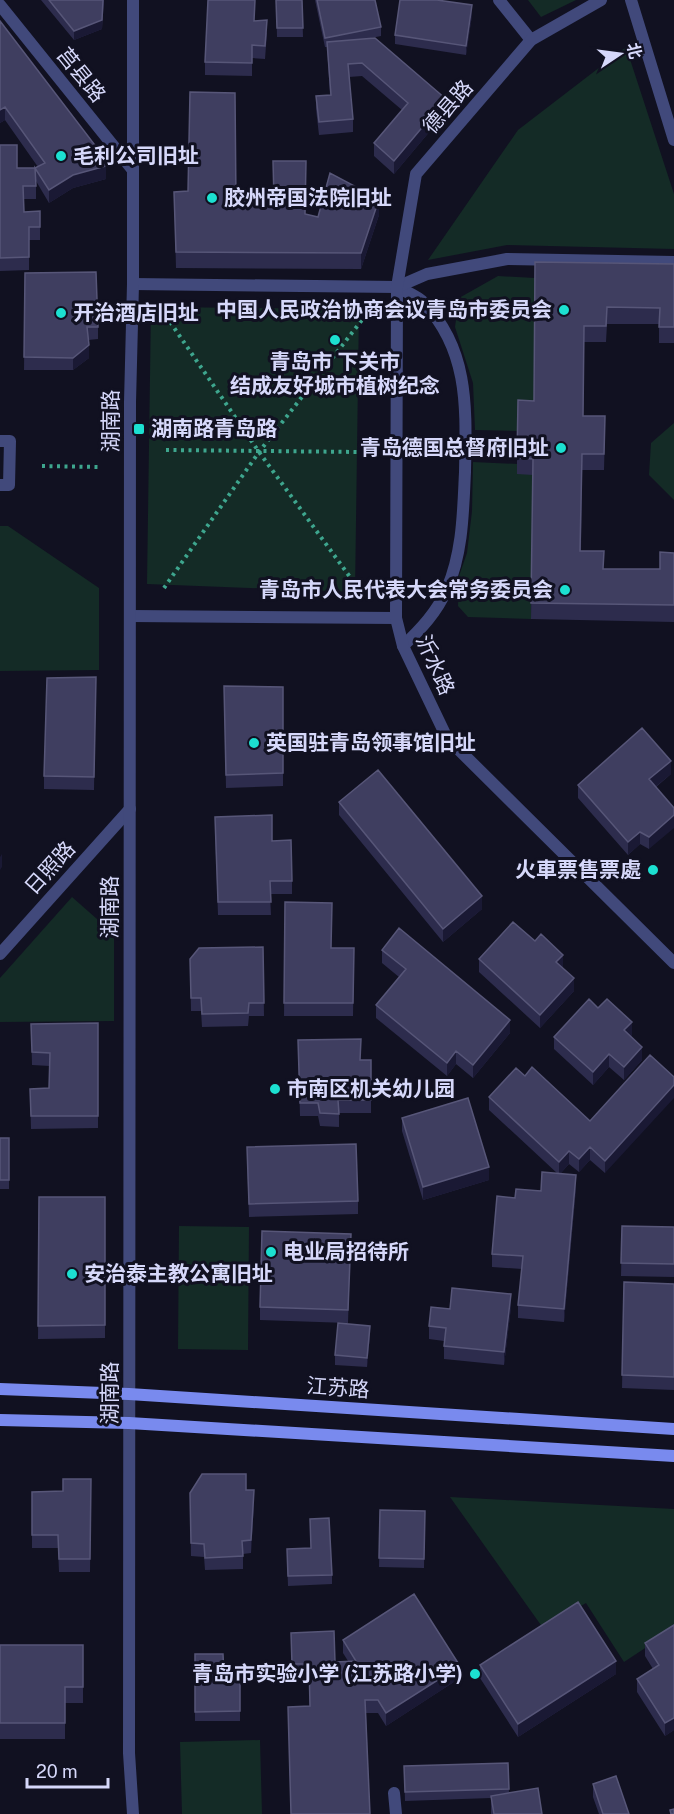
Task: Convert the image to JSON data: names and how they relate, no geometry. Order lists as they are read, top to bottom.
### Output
{
  "streets": {
    "main road": ["江苏路"],
    "street": [
      "莒县路",
      "德县路",
      "湖南路",
      "沂水路",
      "日照路"
    ]
  },
  "crossings": [
    ["莒县路", "湖南路"],
    ["德县路", "沂水路"],
    ["湖南路", "日照路"],
    ["湖南路", "江苏路"]
  ],
  "places": {
    "other": [
      "毛利公司旧址",
      "胶州帝国法院旧址",
      "中国人民政治协商会议青岛市委员会",
      "开治酒店旧址",
      "青岛市 下关市 结成友好城市植树纪念",
      "青岛德国总督府旧址",
      "青岛市人民代表大会常务委员会",
      "英国驻青岛领事馆旧址",
      "火車票售票處",
      "市南区机关幼儿园",
      "电业局招待所",
      "安治泰主教公寓旧址",
      "青岛市实验小学 (江苏路小学)"
    ],
    "transit": ["湖南路青岛路"]
  },
  "scale_bar": "20 m",
  "north": "right"
}
